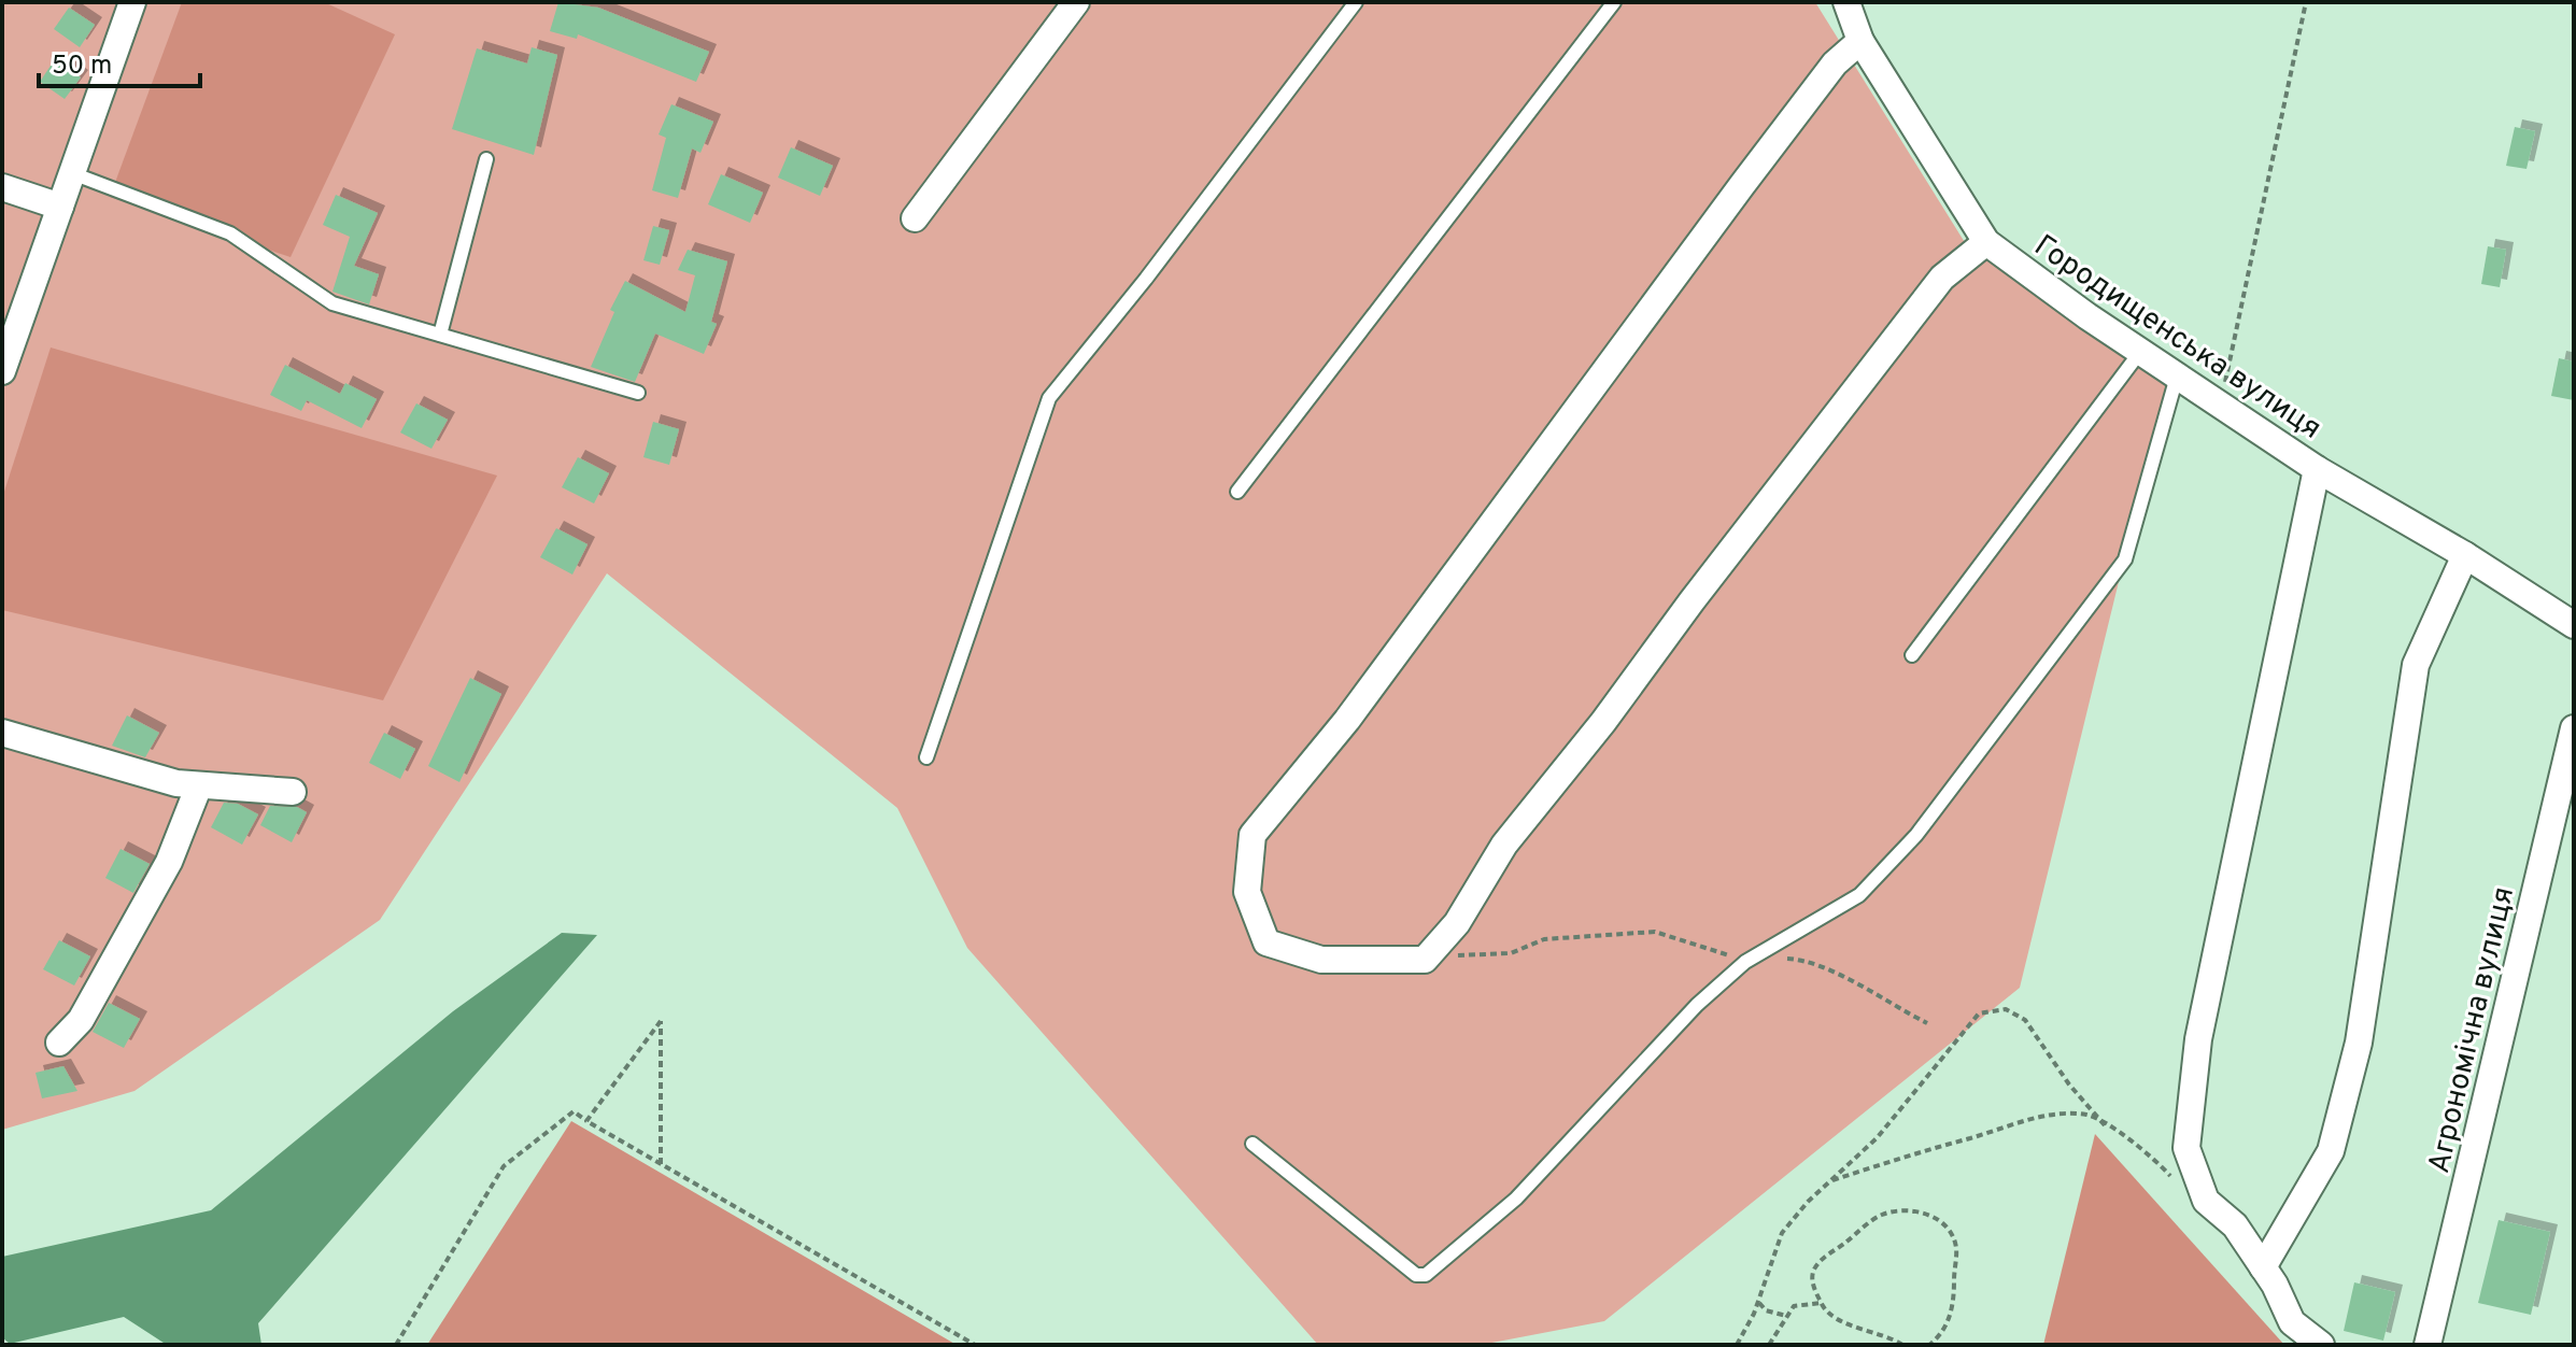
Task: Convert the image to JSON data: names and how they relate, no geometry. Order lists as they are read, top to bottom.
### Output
{
  "streets": {
    "street": ["Городищенська вулиця", "Агрономічна вулиця"]
  },
  "scale_bar": "50 m"
}
